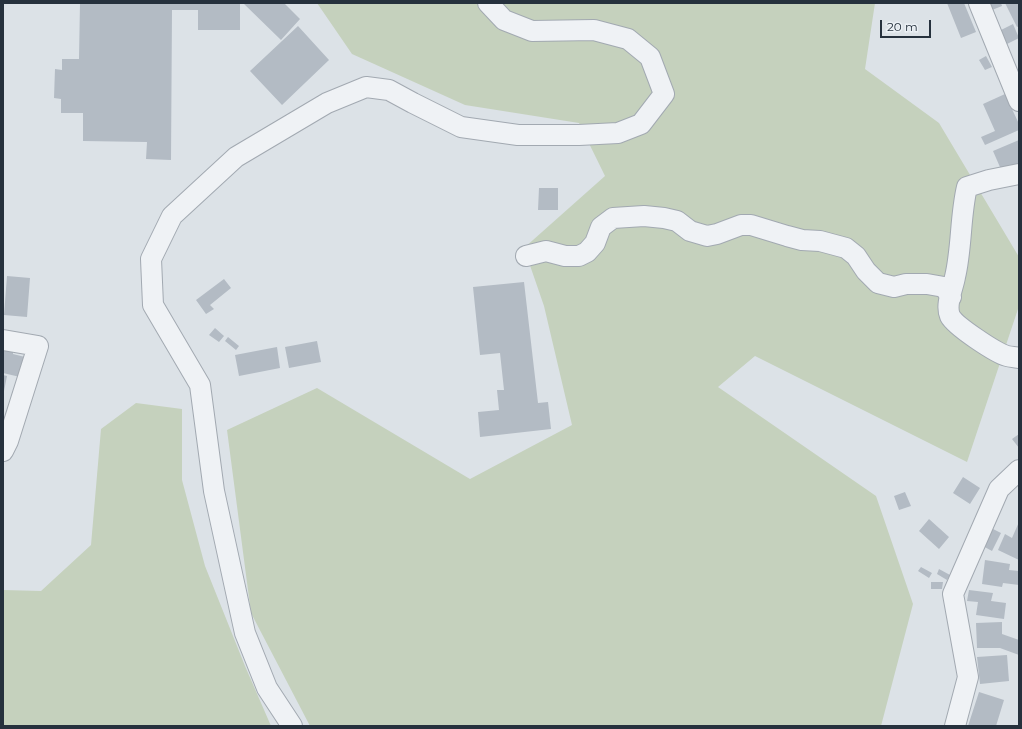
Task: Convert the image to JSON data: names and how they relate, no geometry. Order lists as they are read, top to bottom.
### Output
{
  "scale_bar": "20 m"
}
